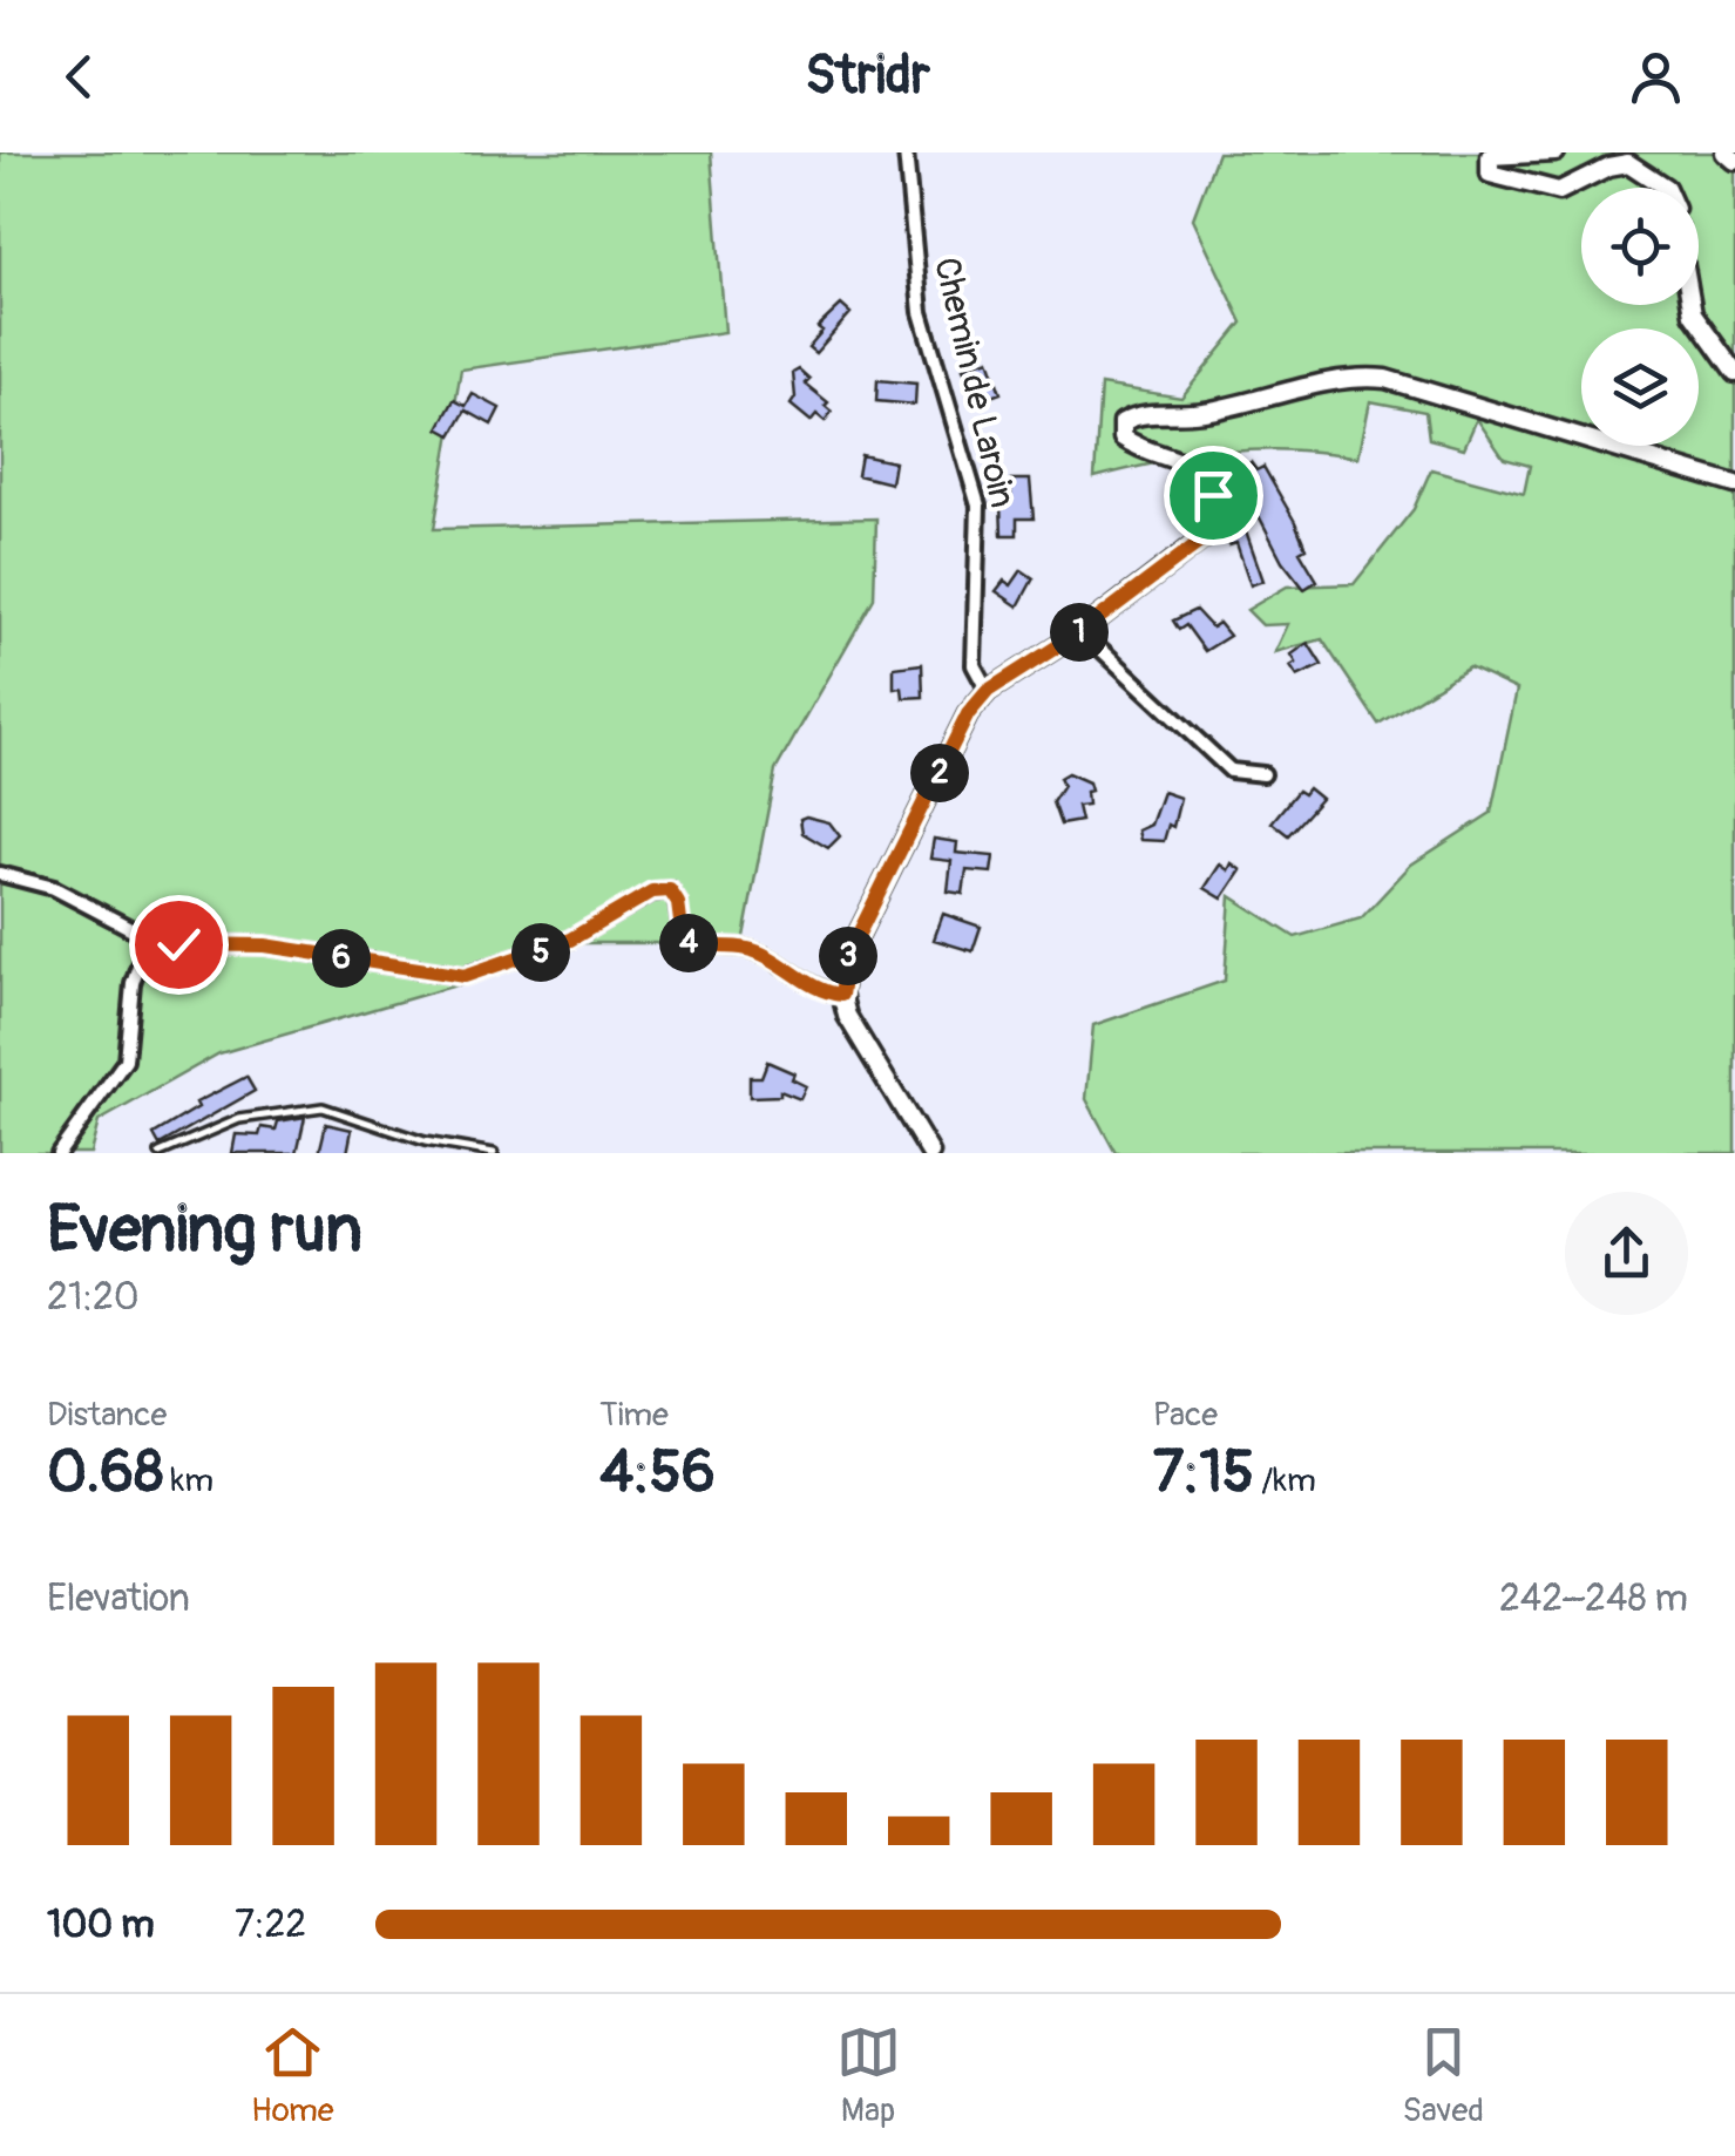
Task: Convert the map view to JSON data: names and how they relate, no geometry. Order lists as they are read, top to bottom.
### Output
{
  "streets": {
    "street": ["Chemin de Laroin"]
  },
  "page": {
    "header": "Stridr",
    "pins": [
      "1",
      "2",
      "4",
      "5",
      "3",
      "6"
    ],
    "heading": ["Evening run", "21:20"],
    "stats": [
      ["Distance", "0.68 km"],
      ["Time", "4:56"],
      ["Pace", "7:15 /km"]
    ],
    "chart": ["Elevation", "242–248 m"],
    "list": [
      {
        "name": "100 m",
        "note": "7:22"
      }
    ],
    "tabs": ["Home", "Map", "Saved"]
  }
}
